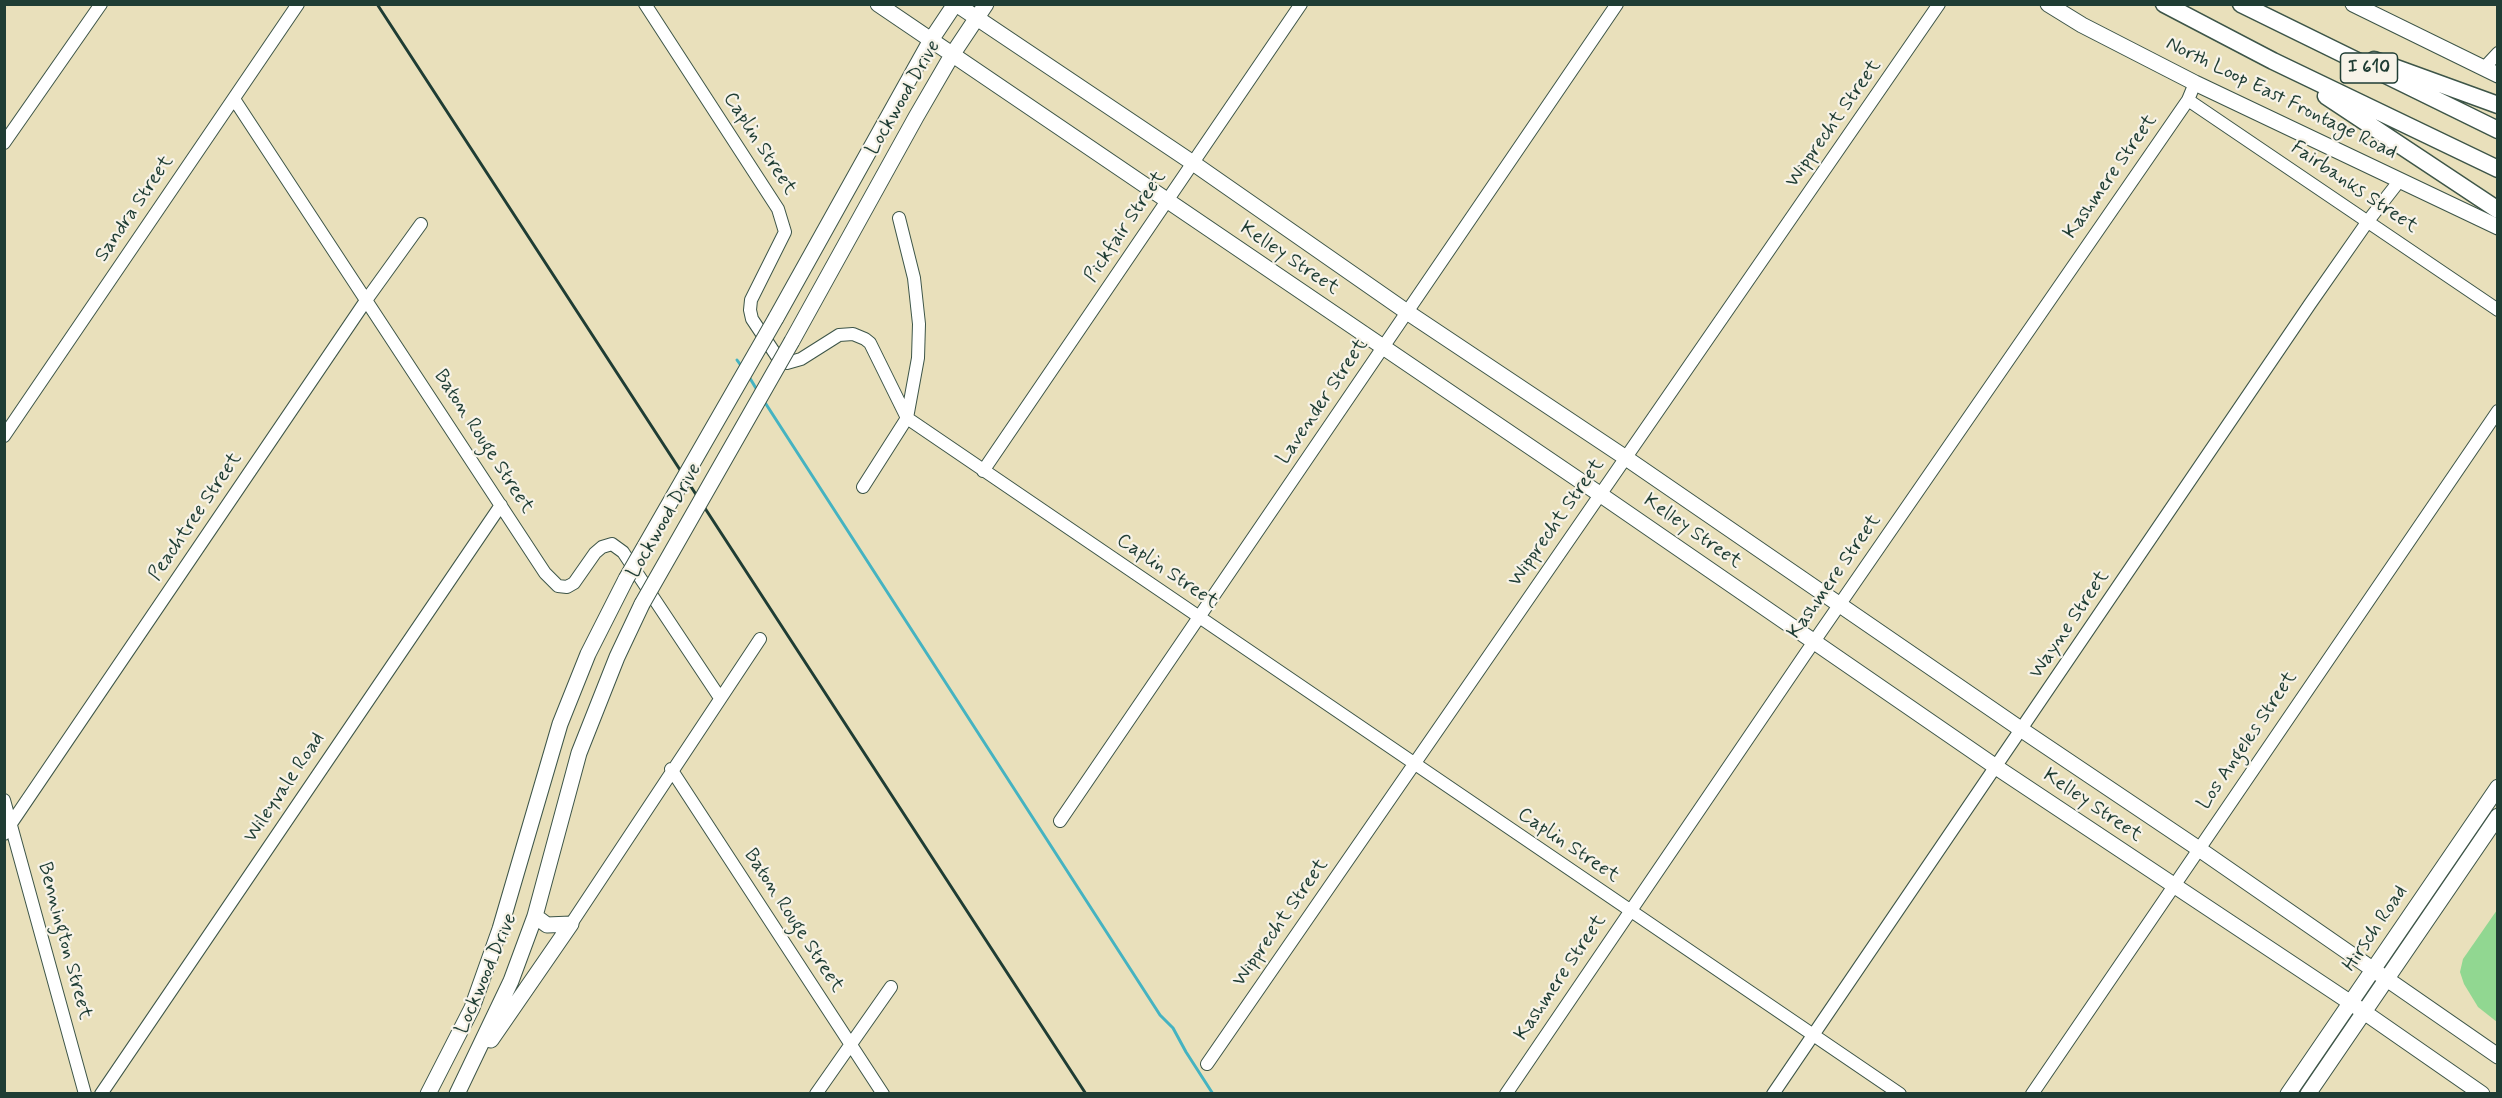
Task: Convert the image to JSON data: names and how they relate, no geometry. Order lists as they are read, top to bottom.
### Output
{
  "streets": {
    "highway": ["I 610"],
    "main road": [
      "Lockwood Drive",
      "North Loop East Frontage Road",
      "Kelley Street",
      "Hirsch Road"
    ],
    "street": [
      "Wipprecht Street",
      "Caplin Street",
      "Kashmere Street",
      "Fairbanks Street",
      "Sandra Street",
      "Pickfair Street",
      "Lavender Street",
      "Baton Rouge Street",
      "Peachtree Street",
      "Wayne Street",
      "Los Angeles Street",
      "Wileyvale Road",
      "Bennington Street"
    ]
  },
  "crossings": [
    ["Lockwood Drive", "Kelley Street"],
    ["North Loop East Frontage Road", "Kashmere Street"],
    ["North Loop East Frontage Road", "Wayne Street"],
    ["Wipprecht Street", "Caplin Street"],
    ["Wipprecht Street", "Kelley Street"],
    ["Caplin Street", "Kashmere Street"],
    ["Caplin Street", "Pickfair Street"],
    ["Caplin Street", "Lavender Street"],
    ["Caplin Street", "Wayne Street"],
    ["Kashmere Street", "Fairbanks Street"],
    ["Kashmere Street", "Kelley Street"],
    ["Fairbanks Street", "Wayne Street"],
    ["Sandra Street", "Baton Rouge Street"],
    ["Pickfair Street", "Kelley Street"],
    ["Kelley Street", "Lavender Street"],
    ["Kelley Street", "Wayne Street"],
    ["Kelley Street", "Los Angeles Street"],
    ["Kelley Street", "Hirsch Road"],
    ["Baton Rouge Street", "Peachtree Street"],
    ["Baton Rouge Street", "Wileyvale Road"],
    ["Peachtree Street", "Bennington Street"]
  ]
}
